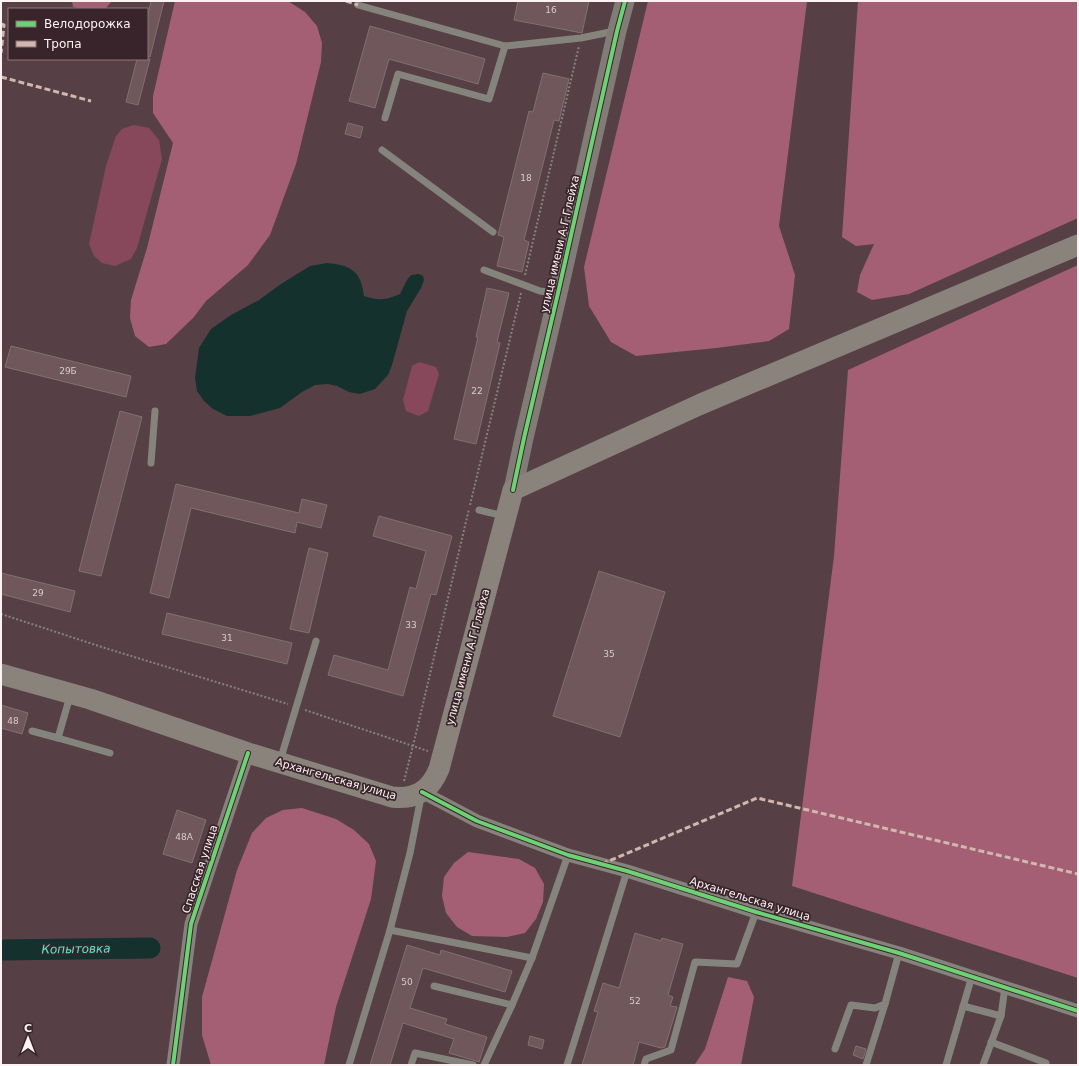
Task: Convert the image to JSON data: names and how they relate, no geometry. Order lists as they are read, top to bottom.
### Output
{
  "streets": {
    "main road": ["улица имени А.Г.Глейха", "Архангельская улица"],
    "street": ["Спасская улица"]
  },
  "crossings": [
    ["улица имени А.Г.Глейха", "Архангельская улица"],
    ["Архангельская улица", "Спасская улица"]
  ],
  "water": ["Копытовка"],
  "house_numbers": [
    "16",
    "18",
    "29Б",
    "22",
    "29",
    "33",
    "31",
    "35",
    "48",
    "48А",
    "50",
    "52"
  ],
  "legend": ["Велодорожка", "Тропа"],
  "north": "top"
}
